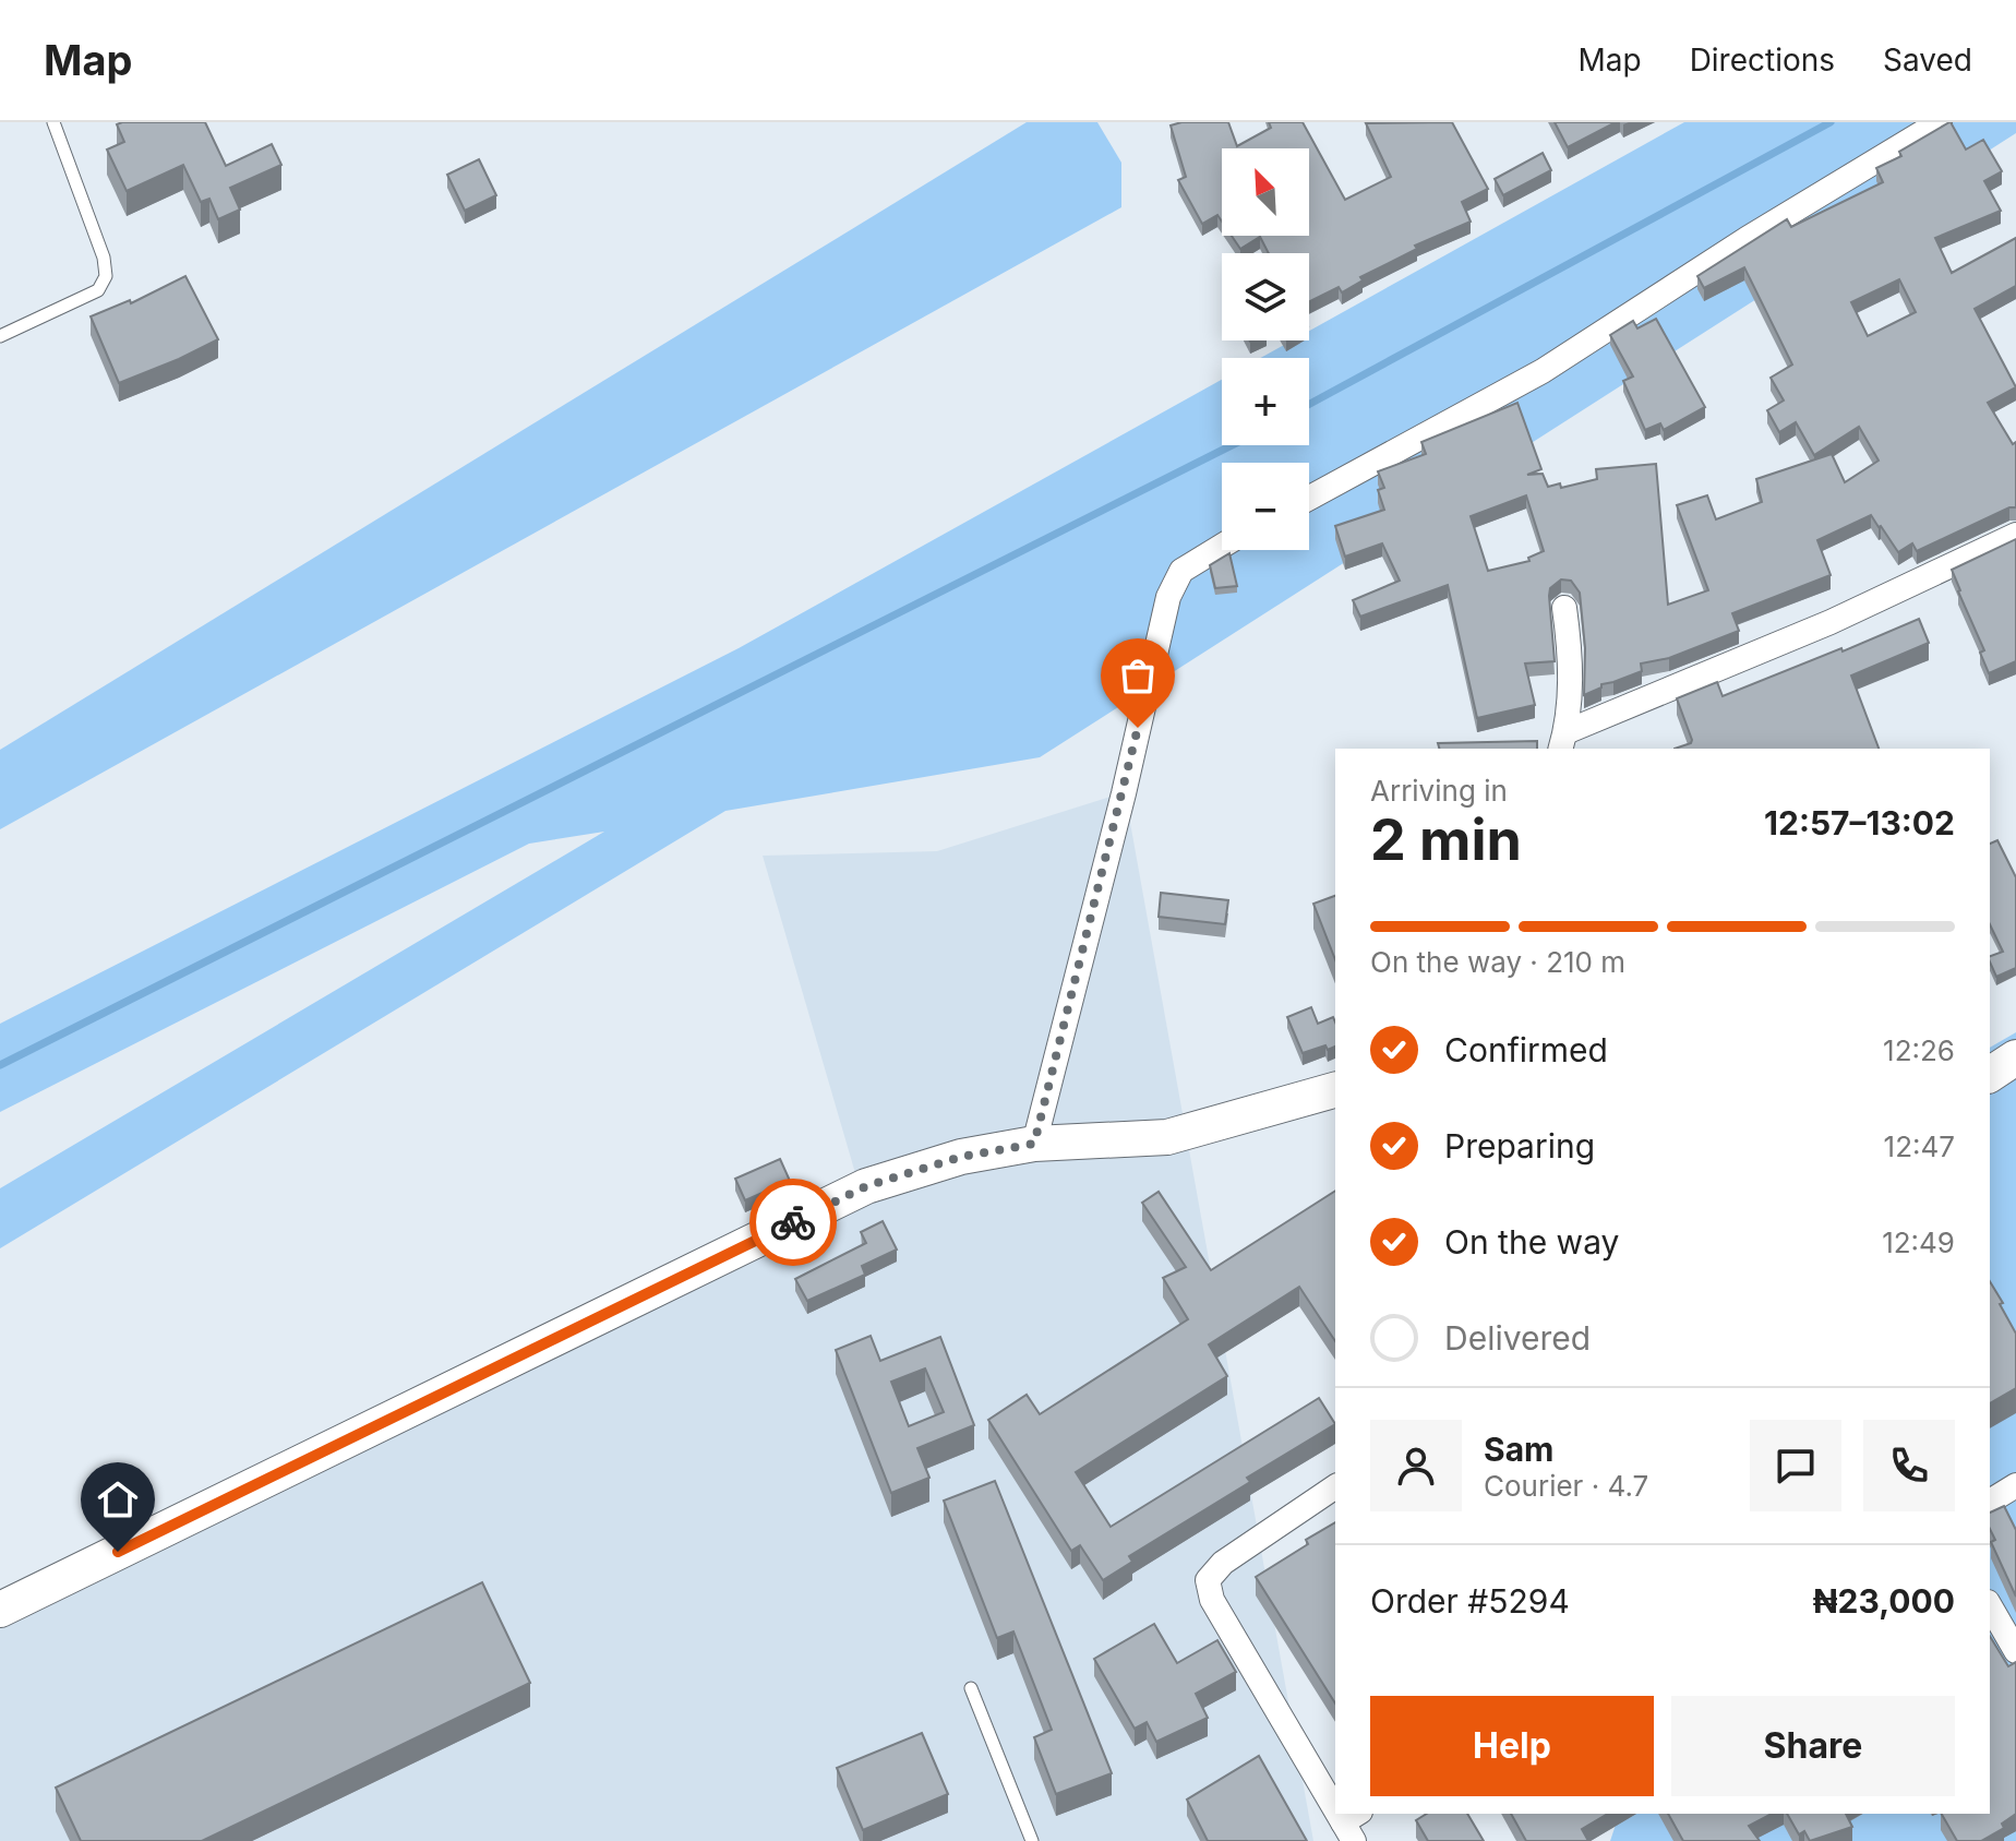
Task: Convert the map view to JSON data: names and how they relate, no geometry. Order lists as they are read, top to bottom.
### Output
{
  "north": "top left",
  "page": {
    "header": "Map",
    "nav": ["Map", "Directions", "Saved"],
    "map_buttons": ["+", "−"],
    "heading": ["2 min", "Arriving in", "12:57–13:02"],
    "panel": [
      "Sam",
      "Courier · 4.7",
      "Order #5294",
      "₦23,000"
    ],
    "bar": "On the way · 210 m",
    "list": [
      ["Confirmed", "12:26"],
      ["Preparing", "12:47"],
      ["On the way", "12:49"],
      "Delivered"
    ],
    "buttons": ["Help", "Share"]
  }
}
